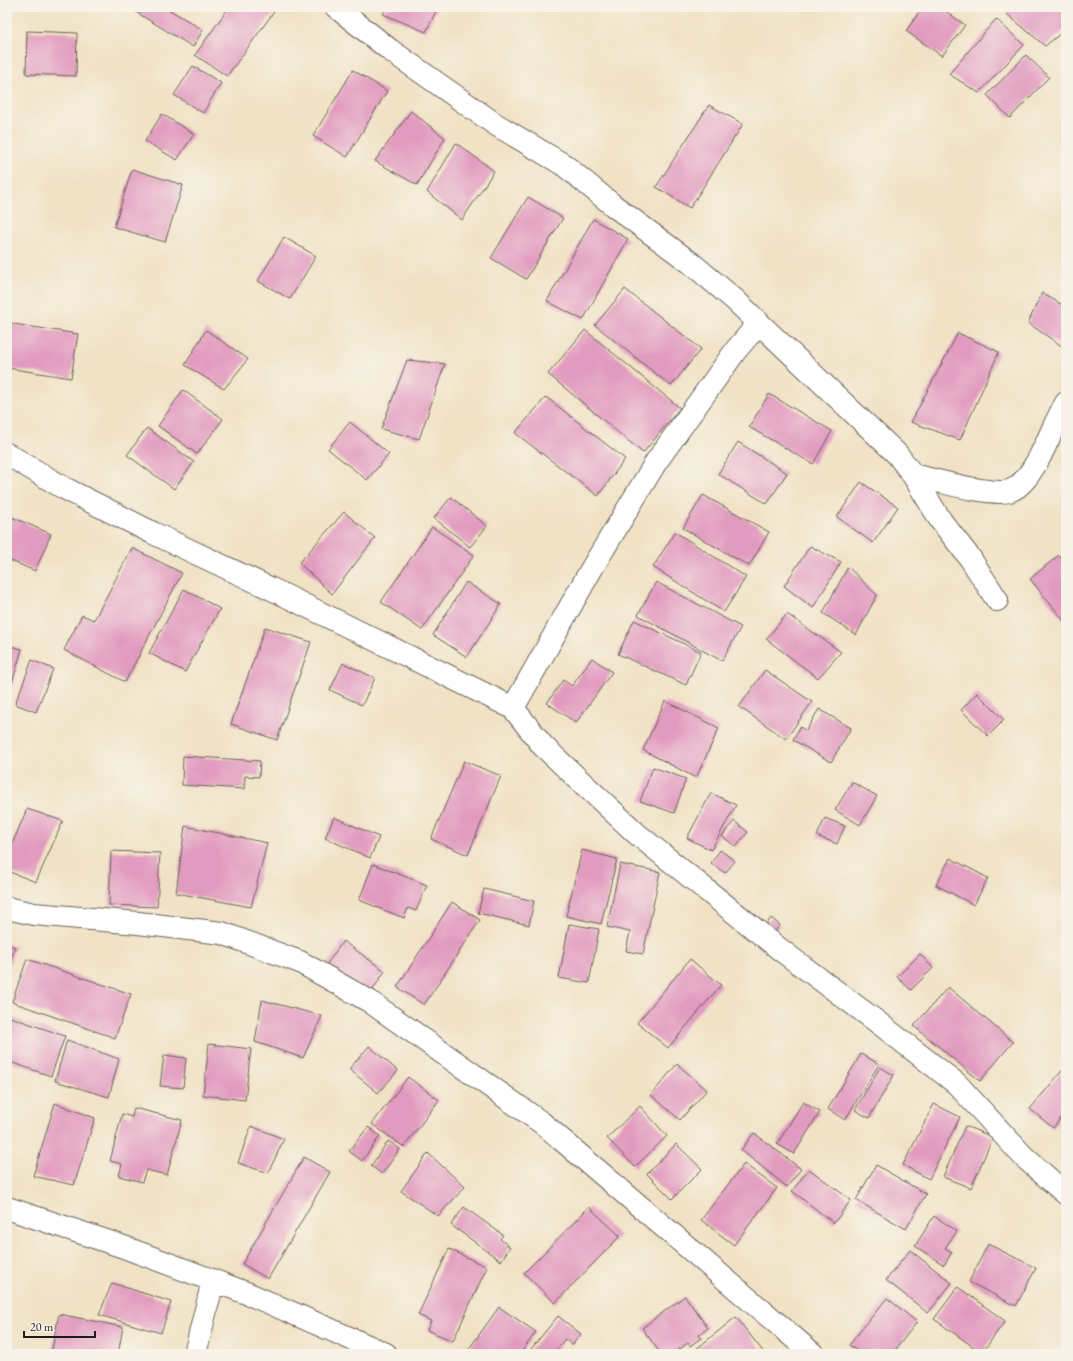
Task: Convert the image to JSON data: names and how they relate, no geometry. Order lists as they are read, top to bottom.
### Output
{
  "scale_bar": "20 m"
}
